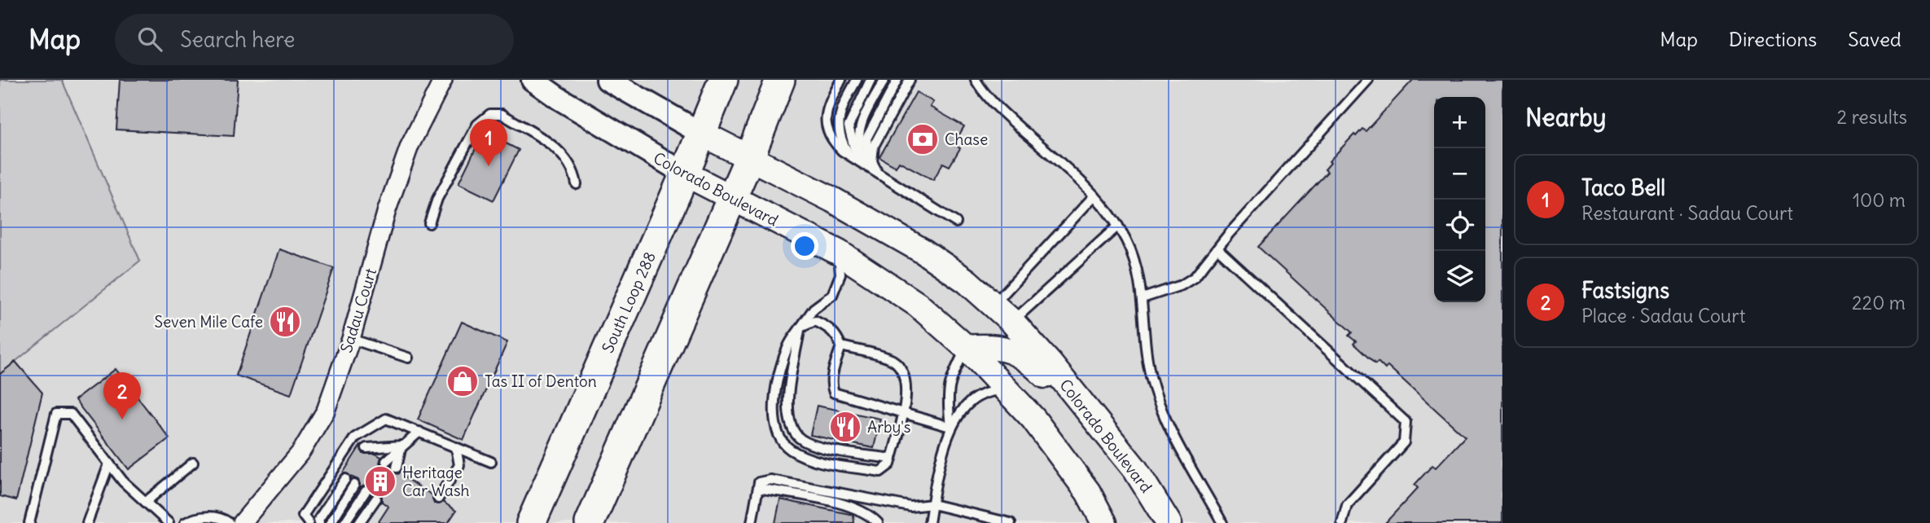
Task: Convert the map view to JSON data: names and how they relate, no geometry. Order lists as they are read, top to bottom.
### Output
{
  "streets": {
    "highway": ["South Loop 288"],
    "main road": ["Colorado Boulevard"],
    "street": ["Sadau Court"]
  },
  "crossings": [
    ["Colorado Boulevard", "South Loop 288"]
  ],
  "places": {
    "bank": ["Chase"],
    "restaurant": ["Seven Mile Cafe", "Arby's"],
    "shop": ["Tas II of Denton"],
    "building": ["Heritage Car Wash"]
  },
  "page": {
    "header": "Map",
    "search": "Search here",
    "nav": ["Map", "Directions", "Saved"],
    "heading": ["Nearby", "2 results"],
    "map_buttons": ["+", "−"],
    "pins": ["1", "2"],
    "list": [
      {
        "mark": "1",
        "name": "Taco Bell",
        "note": "Restaurant · Sadau Court",
        "value": "100 m"
      },
      {
        "mark": "2",
        "name": "Fastsigns",
        "note": "Place · Sadau Court",
        "value": "220 m"
      }
    ]
  }
}
